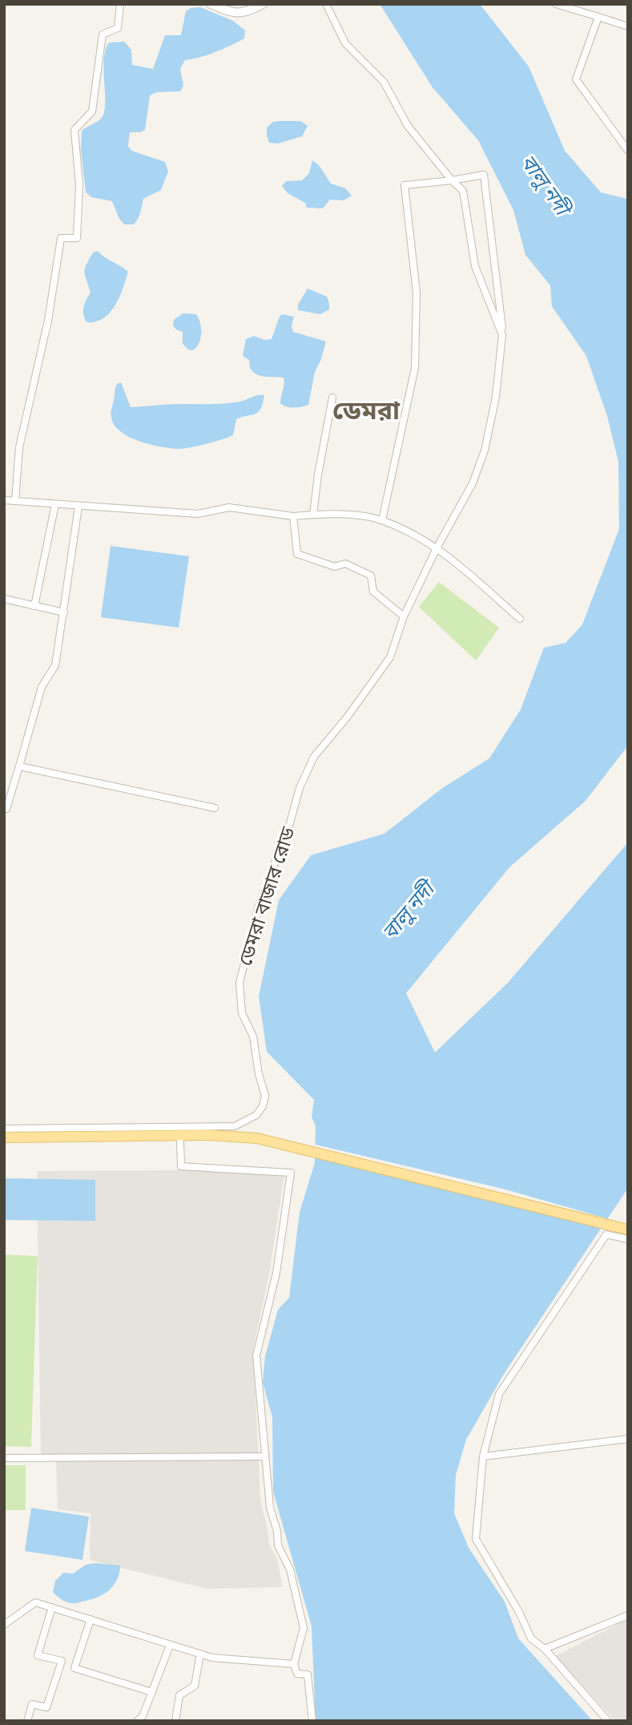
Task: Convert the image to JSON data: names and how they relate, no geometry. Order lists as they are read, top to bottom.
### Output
{
  "streets": {
    "street": ["ডেমরা বাজার রোড"]
  },
  "districts": ["ডেমরা"],
  "water": ["বালু নদী"]
}
